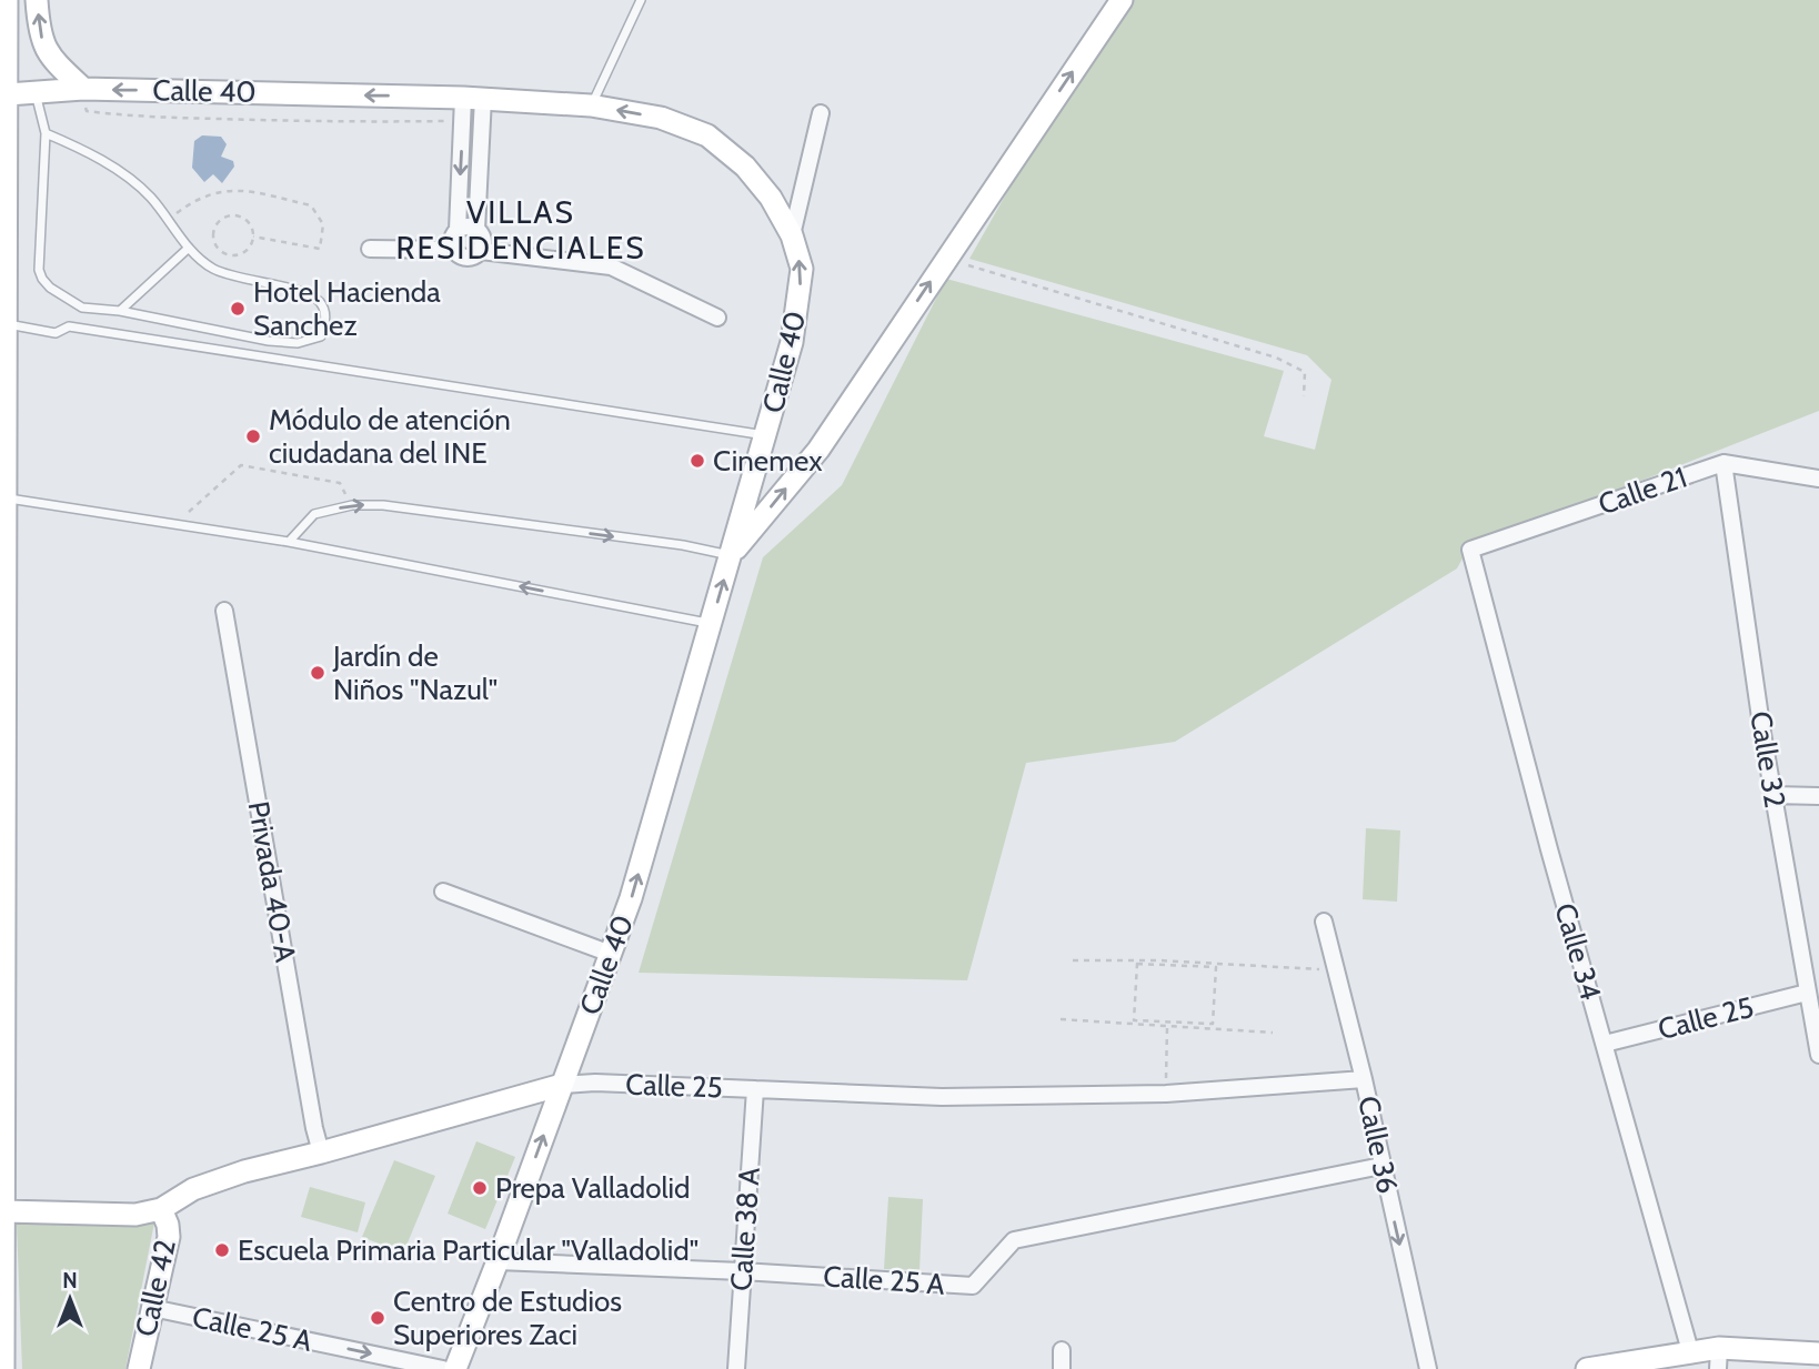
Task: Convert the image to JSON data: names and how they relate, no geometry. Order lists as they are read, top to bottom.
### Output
{
  "streets": {
    "main road": ["Calle 40", "Calle 25", "Calle 42"],
    "street": [
      "Calle 21",
      "Calle 32",
      "Privada 40-A",
      "Calle 34",
      "Calle 36",
      "Calle 38 A",
      "Calle 25 A"
    ]
  },
  "crossings": [
    ["Calle 40", "Calle 25"],
    ["Calle 40", "Calle 25 A"],
    ["Calle 21", "Calle 32"],
    ["Calle 21", "Calle 34"],
    ["Calle 32", "Calle 25"],
    ["Privada 40-A", "Calle 25"],
    ["Calle 34", "Calle 25"],
    ["Calle 25", "Calle 36"],
    ["Calle 25", "Calle 38 A"],
    ["Calle 25", "Calle 42"],
    ["Calle 36", "Calle 25 A"],
    ["Calle 38 A", "Calle 25 A"],
    ["Calle 25 A", "Calle 42"]
  ],
  "one_way": ["Calle 36"],
  "districts": ["VILLAS RESIDENCIALES"],
  "places": [
    "Hotel Hacienda Sanchez",
    "Módulo de atención ciudadana del INE",
    "Cinemex",
    "Jardín de Niños \"Nazul\"",
    "Prepa Valladolid",
    "Escuela Primaria Particular \"Valladolid\"",
    "Centro de Estudios Superiores Zaci"
  ],
  "north": "top"
}
